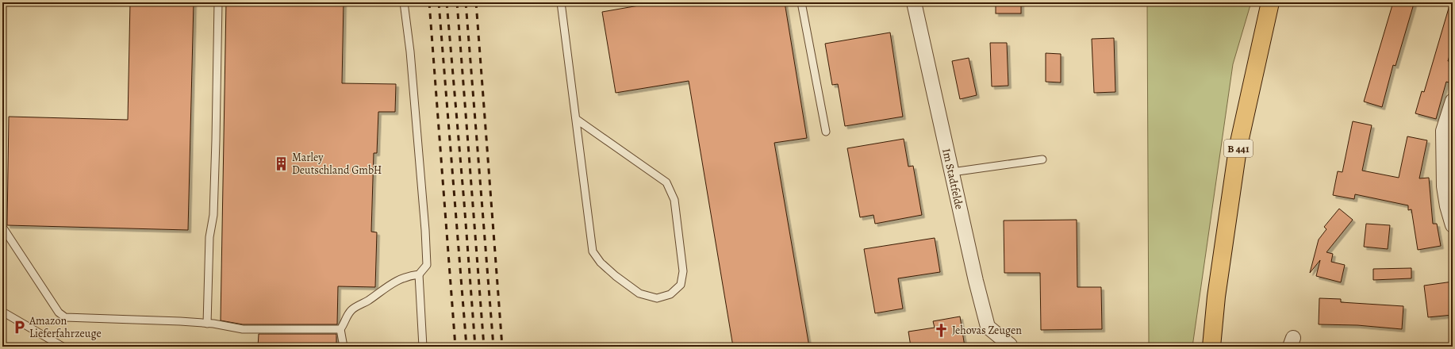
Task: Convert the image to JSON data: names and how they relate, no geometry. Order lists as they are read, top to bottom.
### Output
{
  "streets": {
    "main road": ["B 441"],
    "street": ["Im Stadtfelde"]
  },
  "places": {
    "building": ["Marley Deutschland GmbH"],
    "parking": ["Amazon Lieferfahrzeuge"],
    "church": ["Jehovas Zeugen"]
  }
}
